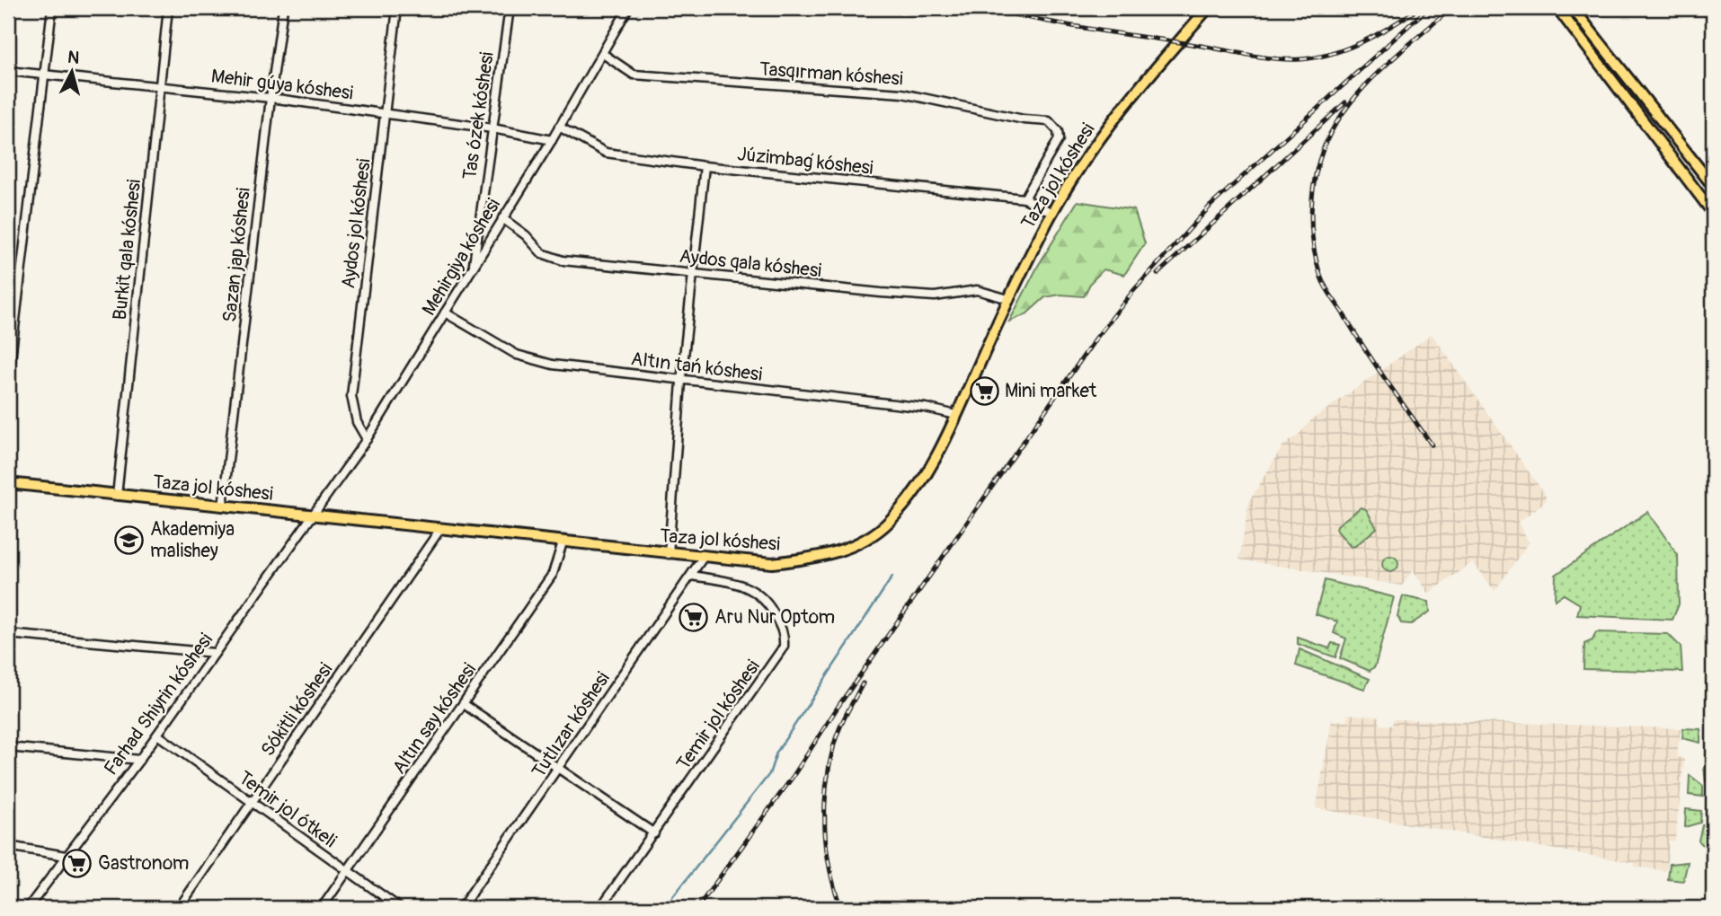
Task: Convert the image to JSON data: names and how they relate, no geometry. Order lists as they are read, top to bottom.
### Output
{
  "streets": {
    "main road": ["Taza jol kóshesi"],
    "street": [
      "Tasqırman kóshesi",
      "Mehir gúyа kóshesi",
      "Tas ózek kóshesi",
      "Júzimbaǵ kóshesi",
      "Aydos jol kóshesi",
      "Burkit qala kóshesi",
      "Sazan jap kóshesi",
      "Mehirgiya kóshesi",
      "Aydos qala kóshesi",
      "Altın tań kóshesi",
      "Farhad Shiyrin kóshesi",
      "Sókitli kóshesi",
      "Temir jol kóshesi",
      "Altın say kóshesi",
      "Tutlızar kóshesi",
      "Temir jol ótkeli"
    ]
  },
  "crossings": [
    ["Tasqırman kóshesi", "Júzimbaǵ kóshesi"],
    ["Tasqırman kóshesi", "Mehirgiya kóshesi"],
    ["Mehir gúyа kóshesi", "Tas ózek kóshesi"],
    ["Mehir gúyа kóshesi", "Aydos jol kóshesi"],
    ["Mehir gúyа kóshesi", "Burkit qala kóshesi"],
    ["Mehir gúyа kóshesi", "Sazan jap kóshesi"],
    ["Mehir gúyа kóshesi", "Mehirgiya kóshesi"],
    ["Tas ózek kóshesi", "Mehirgiya kóshesi"],
    ["Júzimbaǵ kóshesi", "Taza jol kóshesi"],
    ["Júzimbaǵ kóshesi", "Mehirgiya kóshesi"],
    ["Taza jol kóshesi", "Burkit qala kóshesi"],
    ["Taza jol kóshesi", "Sazan jap kóshesi"],
    ["Taza jol kóshesi", "Mehirgiya kóshesi"],
    ["Taza jol kóshesi", "Aydos qala kóshesi"],
    ["Taza jol kóshesi", "Altın tań kóshesi"],
    ["Taza jol kóshesi", "Farhad Shiyrin kóshesi"],
    ["Taza jol kóshesi", "Sókitli kóshesi"],
    ["Taza jol kóshesi", "Altın say kóshesi"],
    ["Taza jol kóshesi", "Tutlızar kóshesi"],
    ["Aydos jol kóshesi", "Mehirgiya kóshesi"],
    ["Mehirgiya kóshesi", "Aydos qala kóshesi"],
    ["Mehirgiya kóshesi", "Altın tań kóshesi"],
    ["Mehirgiya kóshesi", "Farhad Shiyrin kóshesi"],
    ["Farhad Shiyrin kóshesi", "Temir jol ótkeli"],
    ["Sókitli kóshesi", "Temir jol ótkeli"],
    ["Temir jol kóshesi", "Tutlızar kóshesi"],
    ["Altın say kóshesi", "Temir jol ótkeli"]
  ],
  "places": {
    "supermarket": ["Mini market", "Aru Nur Optom", "Gastronom"],
    "school or university": ["Akademiya malishey"]
  },
  "north": "top"
}
